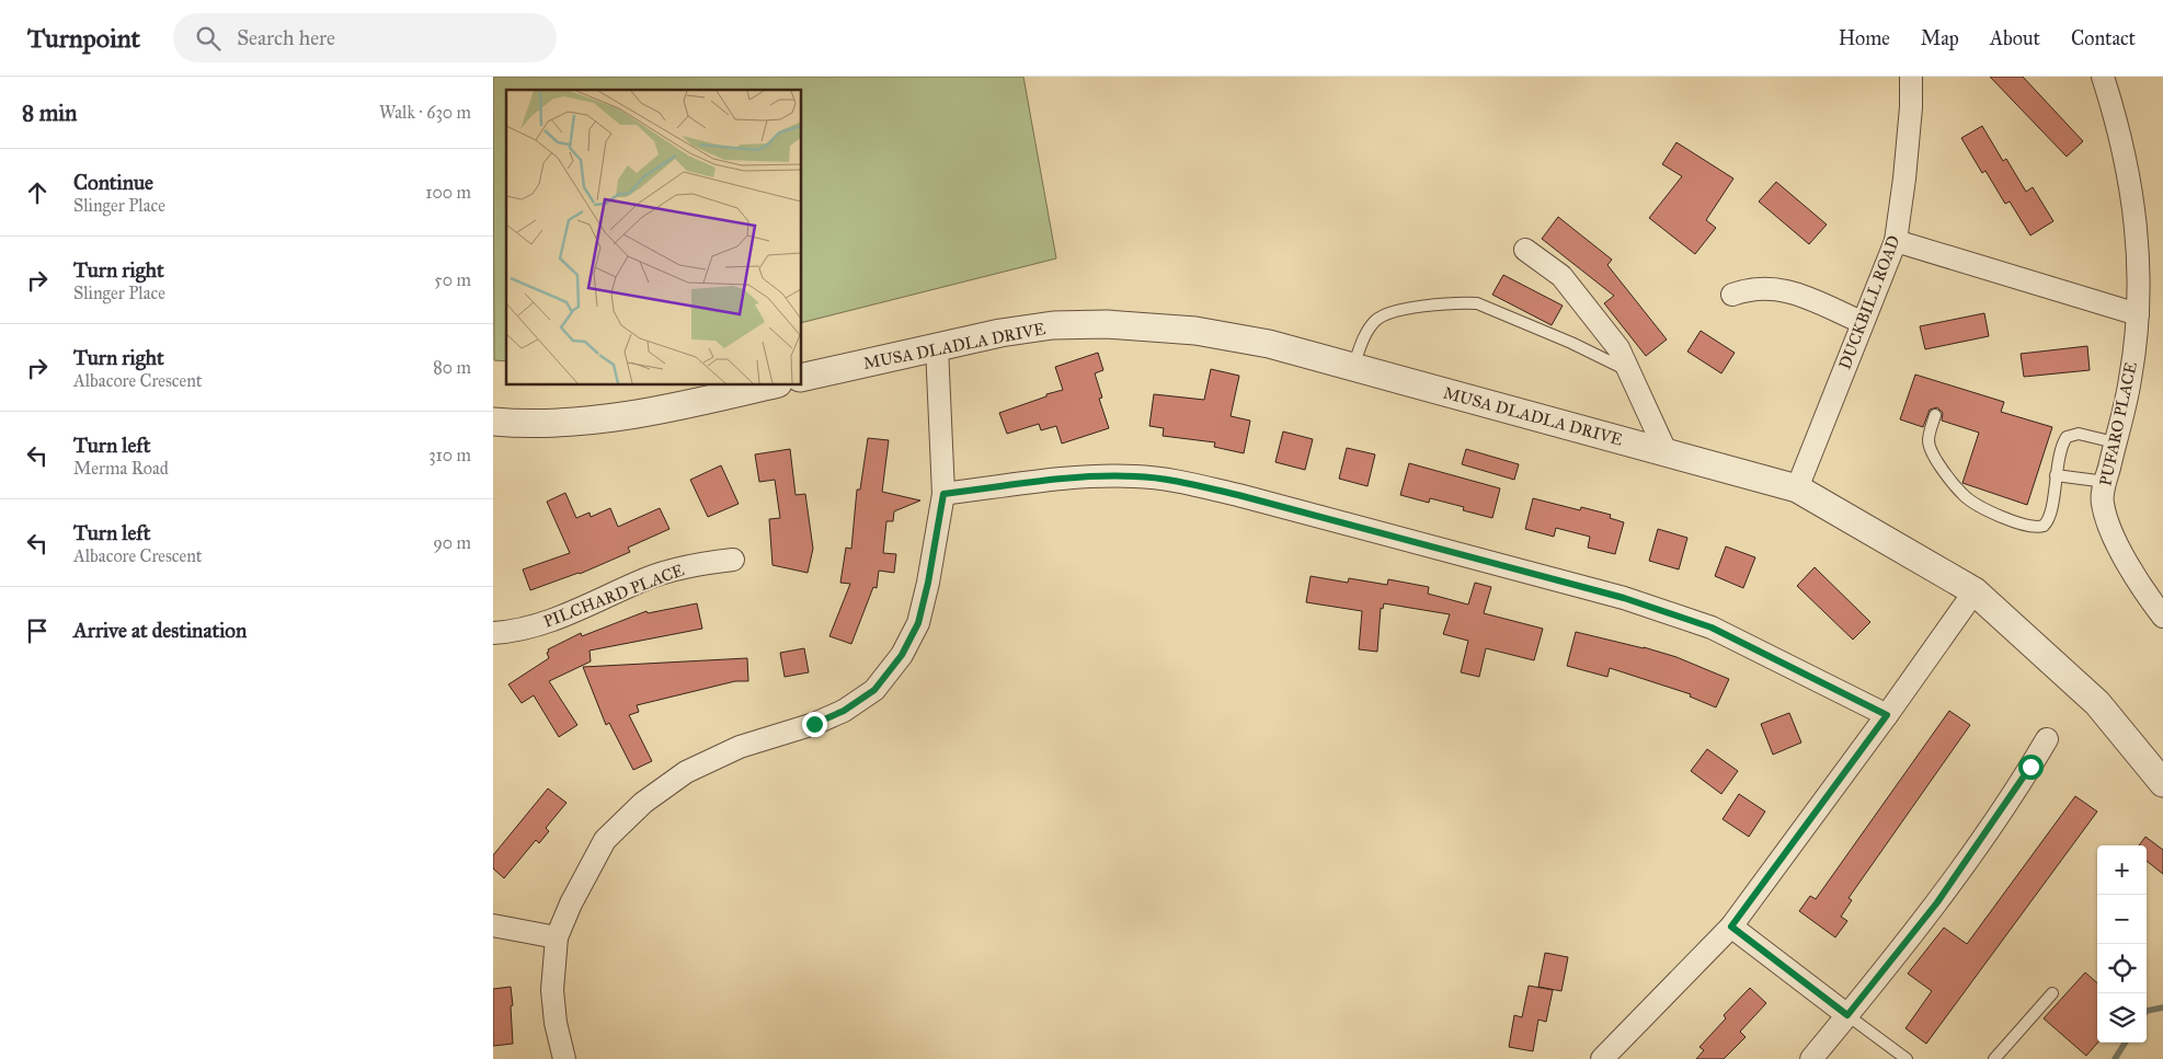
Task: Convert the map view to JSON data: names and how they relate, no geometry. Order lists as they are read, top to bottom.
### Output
{
  "streets": {
    "street": [
      "DUCKBILL ROAD",
      "MUSA DLADLA DRIVE",
      "PUFARO PLACE",
      "PILCHARD PLACE"
    ]
  },
  "crossings": [
    ["DUCKBILL ROAD", "MUSA DLADLA DRIVE"]
  ],
  "page": {
    "header": "Turnpoint",
    "search": "Search here",
    "nav": [
      "Home",
      "Map",
      "About",
      "Contact"
    ],
    "heading": ["8 min", "Walk · 630 m"],
    "list": [
      ["Continue", "Slinger Place", "100 m"],
      ["Turn right", "Slinger Place", "50 m"],
      ["Turn right", "Albacore Crescent", "80 m"],
      ["Turn left", "Merma Road", "310 m"],
      ["Turn left", "Albacore Crescent", "90 m"],
      "Arrive at destination"
    ],
    "map_buttons": ["+", "−"]
  }
}
